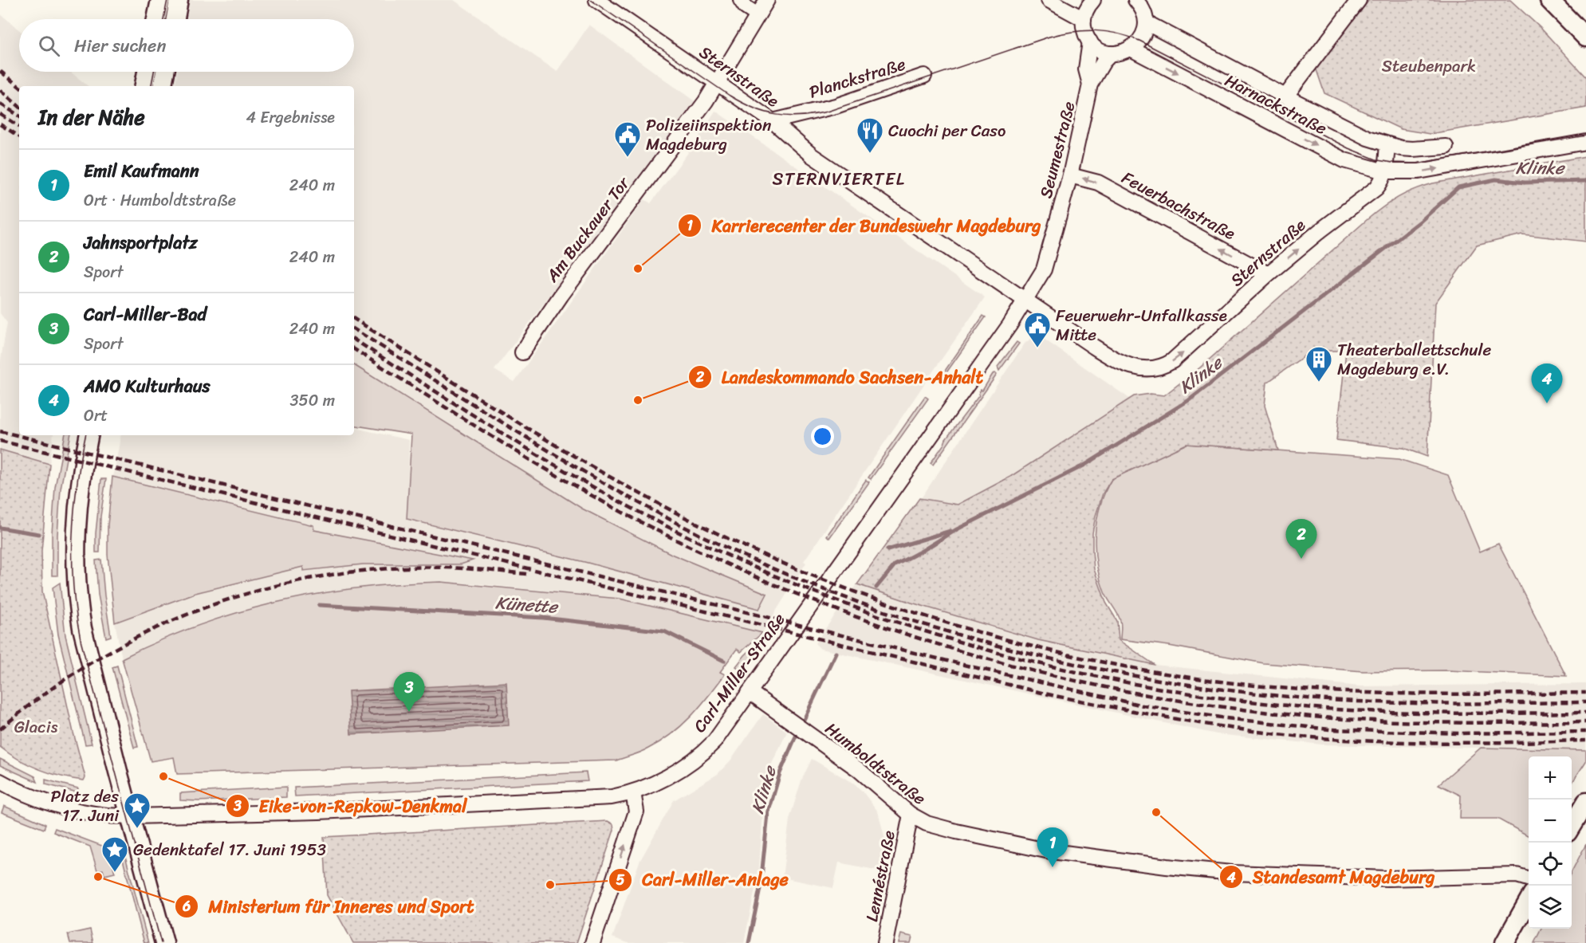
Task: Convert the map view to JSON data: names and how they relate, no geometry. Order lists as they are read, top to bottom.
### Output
{
  "streets": {
    "street": [
      "Sternstraße",
      "Planckstraße",
      "Harnackstraße",
      "Seumestraße",
      "Feuerbachstraße",
      "Am Buckauer Tor",
      "Carl-Miller-Straße",
      "Humboldtstraße",
      "Lennéstraße"
    ]
  },
  "crossings": [
    ["Sternstraße", "Planckstraße"],
    ["Sternstraße", "Harnackstraße"],
    ["Sternstraße", "Seumestraße"],
    ["Sternstraße", "Feuerbachstraße"],
    ["Sternstraße", "Am Buckauer Tor"],
    ["Sternstraße", "Carl-Miller-Straße"],
    ["Seumestraße", "Feuerbachstraße"],
    ["Seumestraße", "Carl-Miller-Straße"],
    ["Carl-Miller-Straße", "Humboldtstraße"],
    ["Humboldtstraße", "Lennéstraße"]
  ],
  "one_way": ["Sternstraße", "Feuerbachstraße"],
  "districts": ["STERNVIERTEL"],
  "water": ["Klinke", "Künette"],
  "parks": ["Steubenpark", "Glacis"],
  "places": {
    "restaurant": ["Cuochi per Caso"],
    "public building": ["Polizeiinspektion Magdeburg", "Feuerwehr-Unfallkasse Mitte"],
    "other": [
      "Karrierecenter der Bundeswehr Magdeburg",
      "Landeskommando Sachsen-Anhalt",
      "Eike-von-Repkow-Denkmal",
      "Standesamt Magdeburg",
      "Ministerium für Inneres und Sport",
      "Carl-Miller-Anlage"
    ],
    "building": ["Theaterballettschule Magdeburg e.V."],
    "place": ["Platz des 17. Juni", "Gedenktafel 17. Juni 1953"]
  },
  "page": {
    "search": "Hier suchen",
    "heading": ["In der Nähe", "4 Ergebnisse"],
    "list": [
      {
        "mark": "1",
        "name": "Emil Kaufmann",
        "note": "Ort · Humboldtstraße",
        "value": "240 m"
      },
      {
        "mark": "2",
        "name": "Jahnsportplatz",
        "note": "Sport",
        "value": "240 m"
      },
      {
        "mark": "3",
        "name": "Carl-Miller-Bad",
        "note": "Sport",
        "value": "240 m"
      },
      {
        "mark": "4",
        "name": "AMO Kulturhaus",
        "note": "Ort",
        "value": "350 m"
      }
    ],
    "pins": [
      "4",
      "2",
      "3",
      "1"
    ],
    "map_buttons": ["+", "−"]
  }
}
